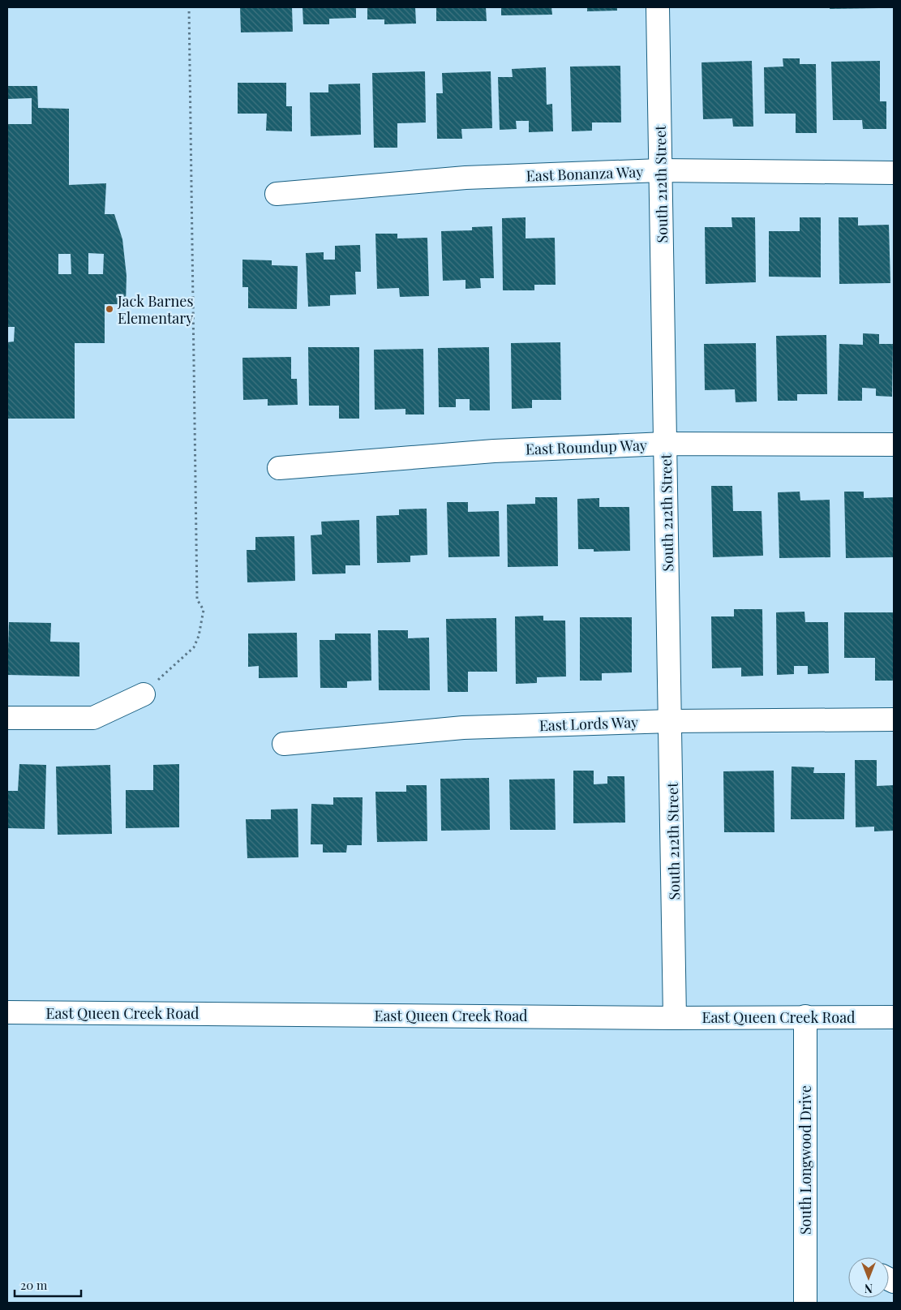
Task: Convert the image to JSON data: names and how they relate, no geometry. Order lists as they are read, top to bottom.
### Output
{
  "streets": {
    "street": [
      "East Bonanza Way",
      "South 212th Street",
      "East Roundup Way",
      "East Lords Way",
      "East Queen Creek Road",
      "South Longwood Drive"
    ]
  },
  "crossings": [
    ["East Bonanza Way", "South 212th Street"],
    ["South 212th Street", "East Roundup Way"],
    ["South 212th Street", "East Lords Way"],
    ["South 212th Street", "East Queen Creek Road"],
    ["East Queen Creek Road", "South Longwood Drive"]
  ],
  "places": ["Jack Barnes Elementary"],
  "scale_bar": "20 m",
  "north": "bottom"
}
